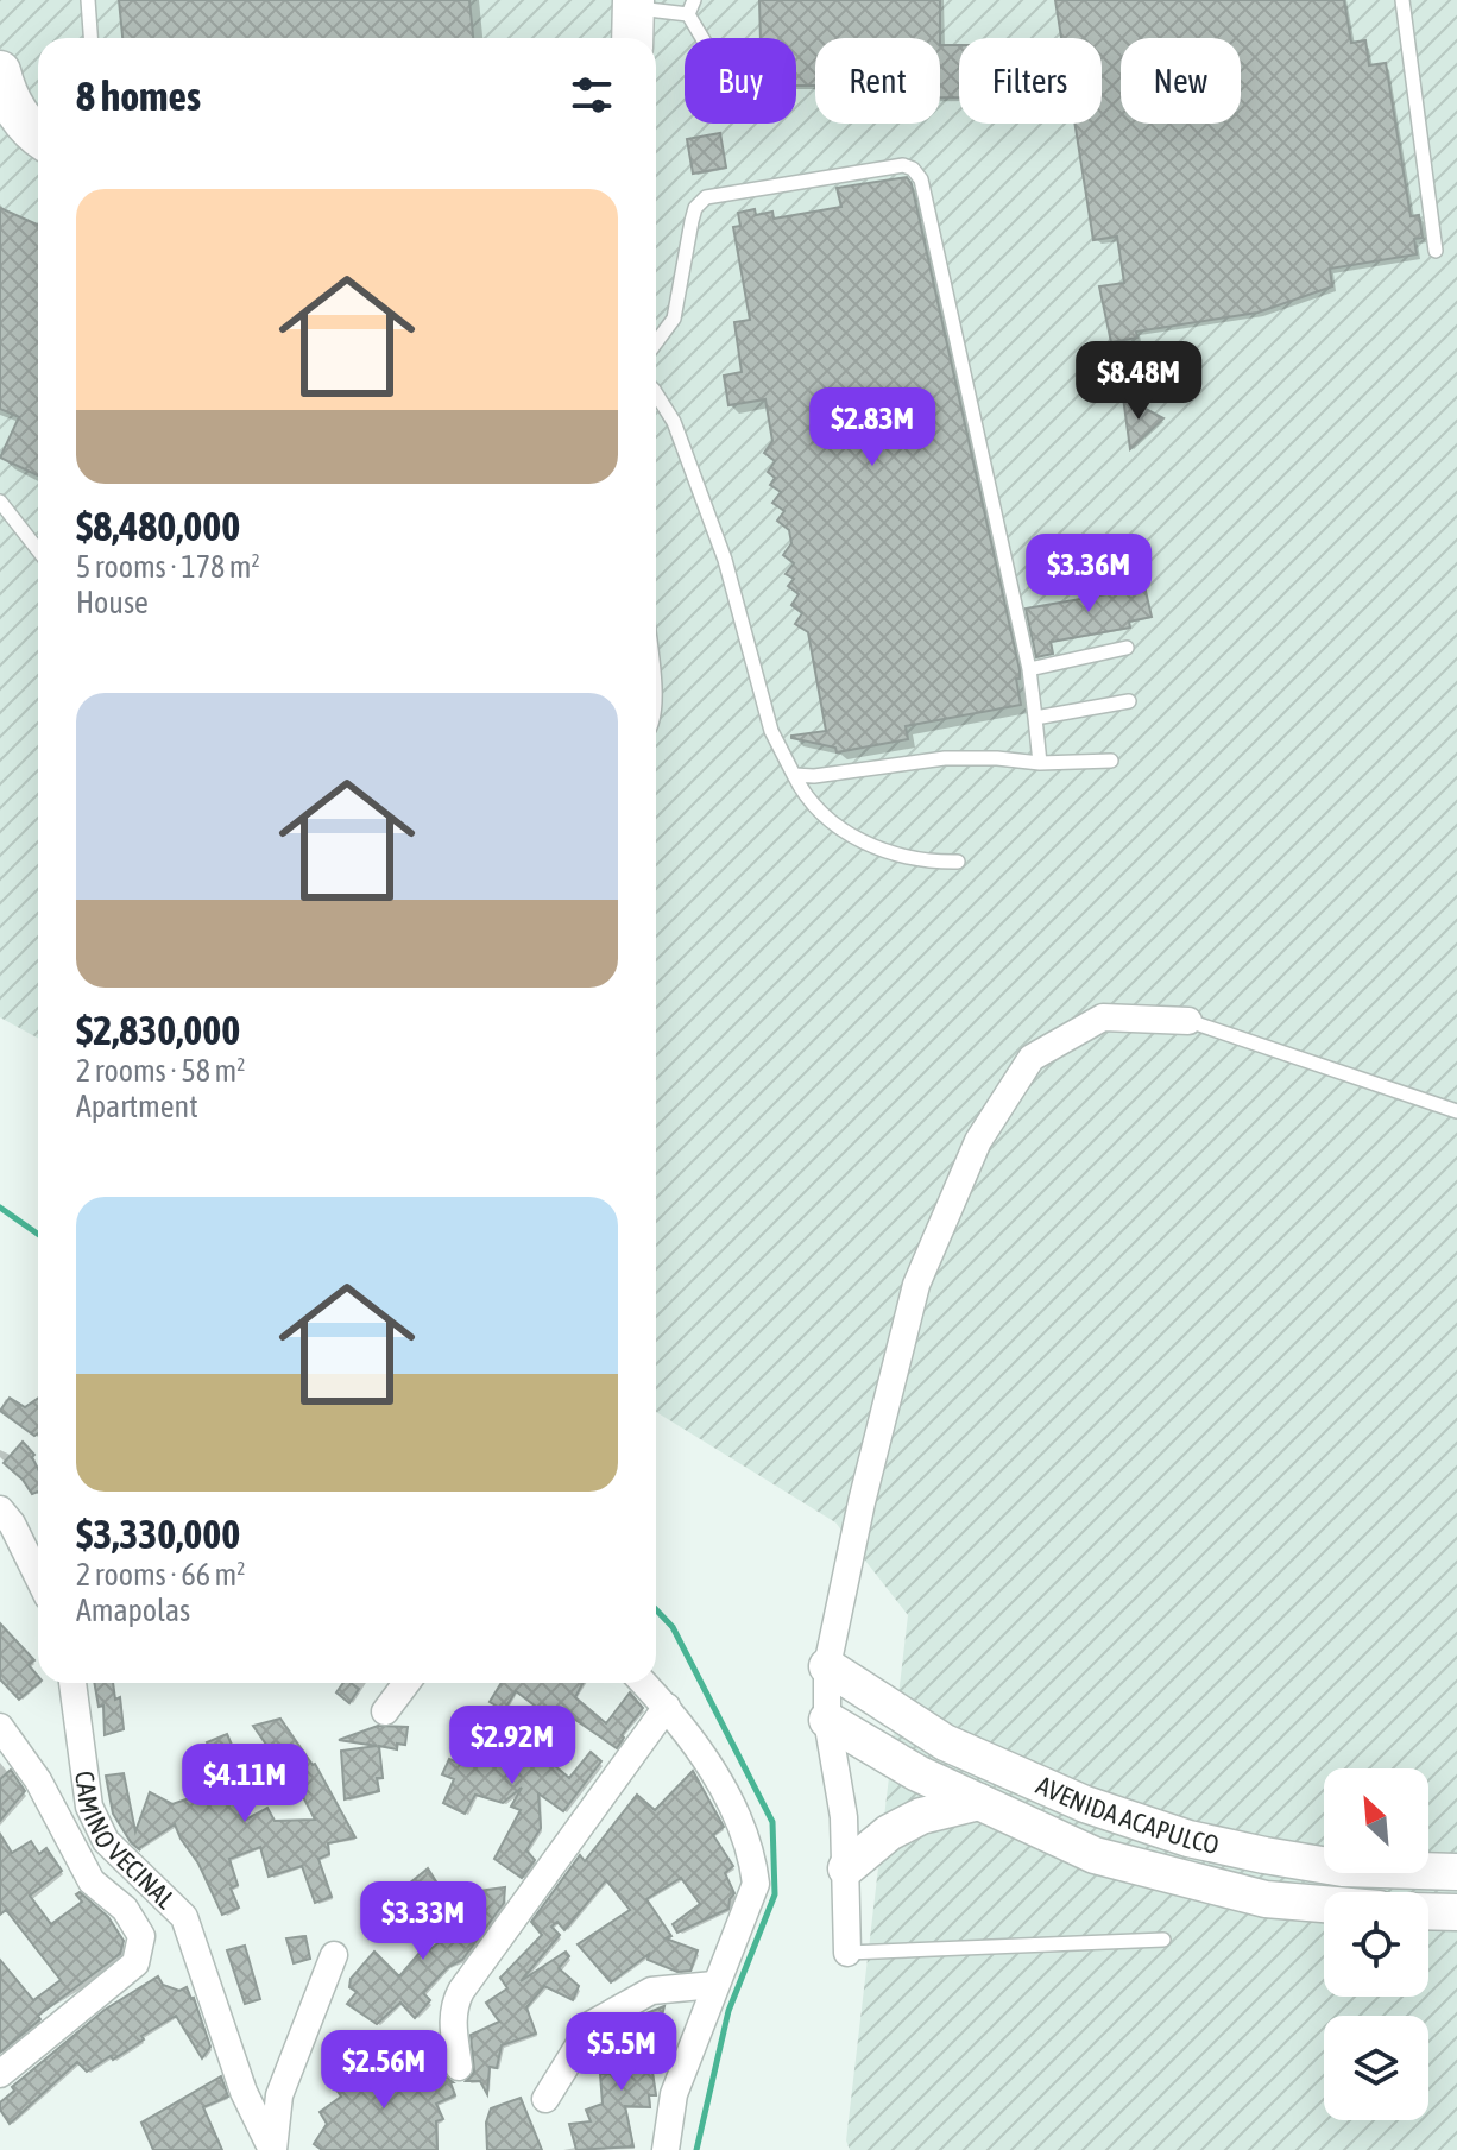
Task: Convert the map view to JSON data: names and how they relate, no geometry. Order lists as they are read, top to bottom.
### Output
{
  "streets": {
    "main road": ["AVENIDA ACAPULCO"],
    "street": ["CAMINO VECINAL"]
  },
  "north": "top left",
  "page": {
    "chip": [
      "Buy",
      "Rent",
      "Filters",
      "New"
    ],
    "heading": "8 homes",
    "list": [
      {
        "name": "$8,480,000",
        "note": "5 rooms · 178 m² · House"
      },
      {
        "name": "$2,830,000",
        "note": "2 rooms · 58 m² · Apartment"
      },
      {
        "name": "$3,330,000",
        "note": "2 rooms · 66 m² · Amapolas"
      }
    ],
    "price": [
      "$8.48M",
      "$2.83M",
      "$3.36M",
      "$2.92M",
      "$4.11M",
      "$3.33M",
      "$5.5M",
      "$2.56M"
    ]
  }
}
